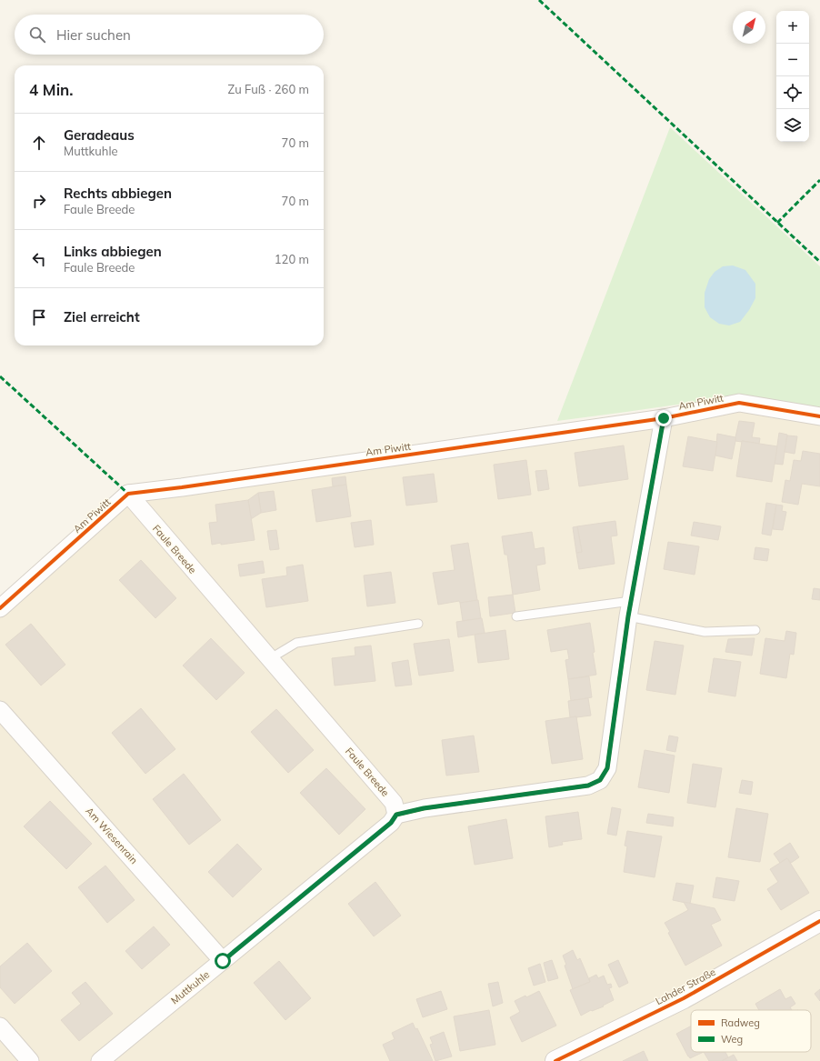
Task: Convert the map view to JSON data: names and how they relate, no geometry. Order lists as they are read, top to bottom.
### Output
{
  "streets": {
    "street": [
      "Am Piwitt",
      "Faule Breede",
      "Am Wiesenrain",
      "Lahder Straße",
      "Muttkuhle"
    ]
  },
  "crossings": [
    ["Am Piwitt", "Faule Breede"],
    ["Faule Breede", "Muttkuhle"],
    ["Am Wiesenrain", "Muttkuhle"]
  ],
  "legend": ["Radweg", "Weg"],
  "north": "top right",
  "page": {
    "map_buttons": ["+", "−"],
    "search": "Hier suchen",
    "heading": ["4 Min.", "Zu Fuß · 260 m"],
    "list": [
      ["Geradeaus", "Muttkuhle", "70 m"],
      ["Rechts abbiegen", "Faule Breede", "70 m"],
      ["Links abbiegen", "Faule Breede", "120 m"],
      "Ziel erreicht"
    ]
  }
}
